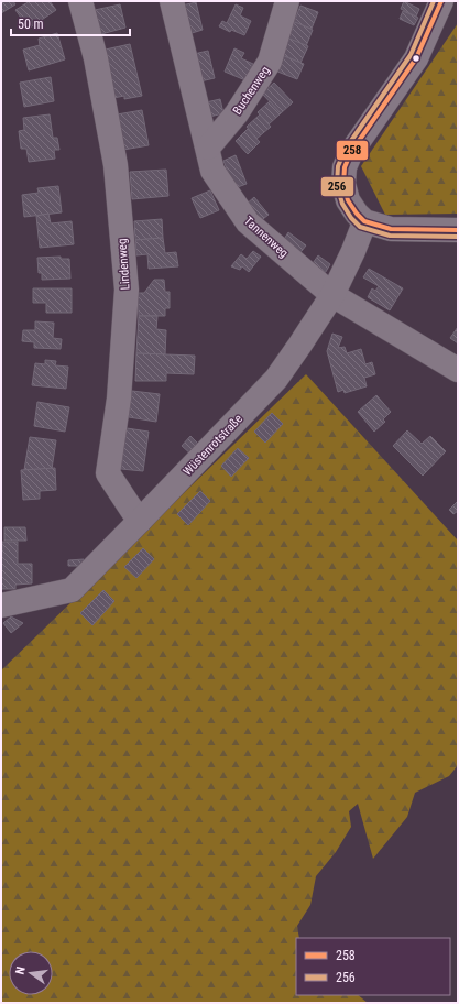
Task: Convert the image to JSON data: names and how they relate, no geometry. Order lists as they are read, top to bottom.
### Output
{
  "streets": {
    "street": [
      "Buchenweg",
      "Tannenweg",
      "Lindenweg",
      "Wüstenrotstraße"
    ]
  },
  "crossings": [
    ["Buchenweg", "Tannenweg"],
    ["Tannenweg", "Wüstenrotstraße"],
    ["Lindenweg", "Wüstenrotstraße"]
  ],
  "lines": ["transit line 258", "transit line 256"],
  "legend": ["258", "256"],
  "scale_bar": "50 m",
  "north": "left"
}
